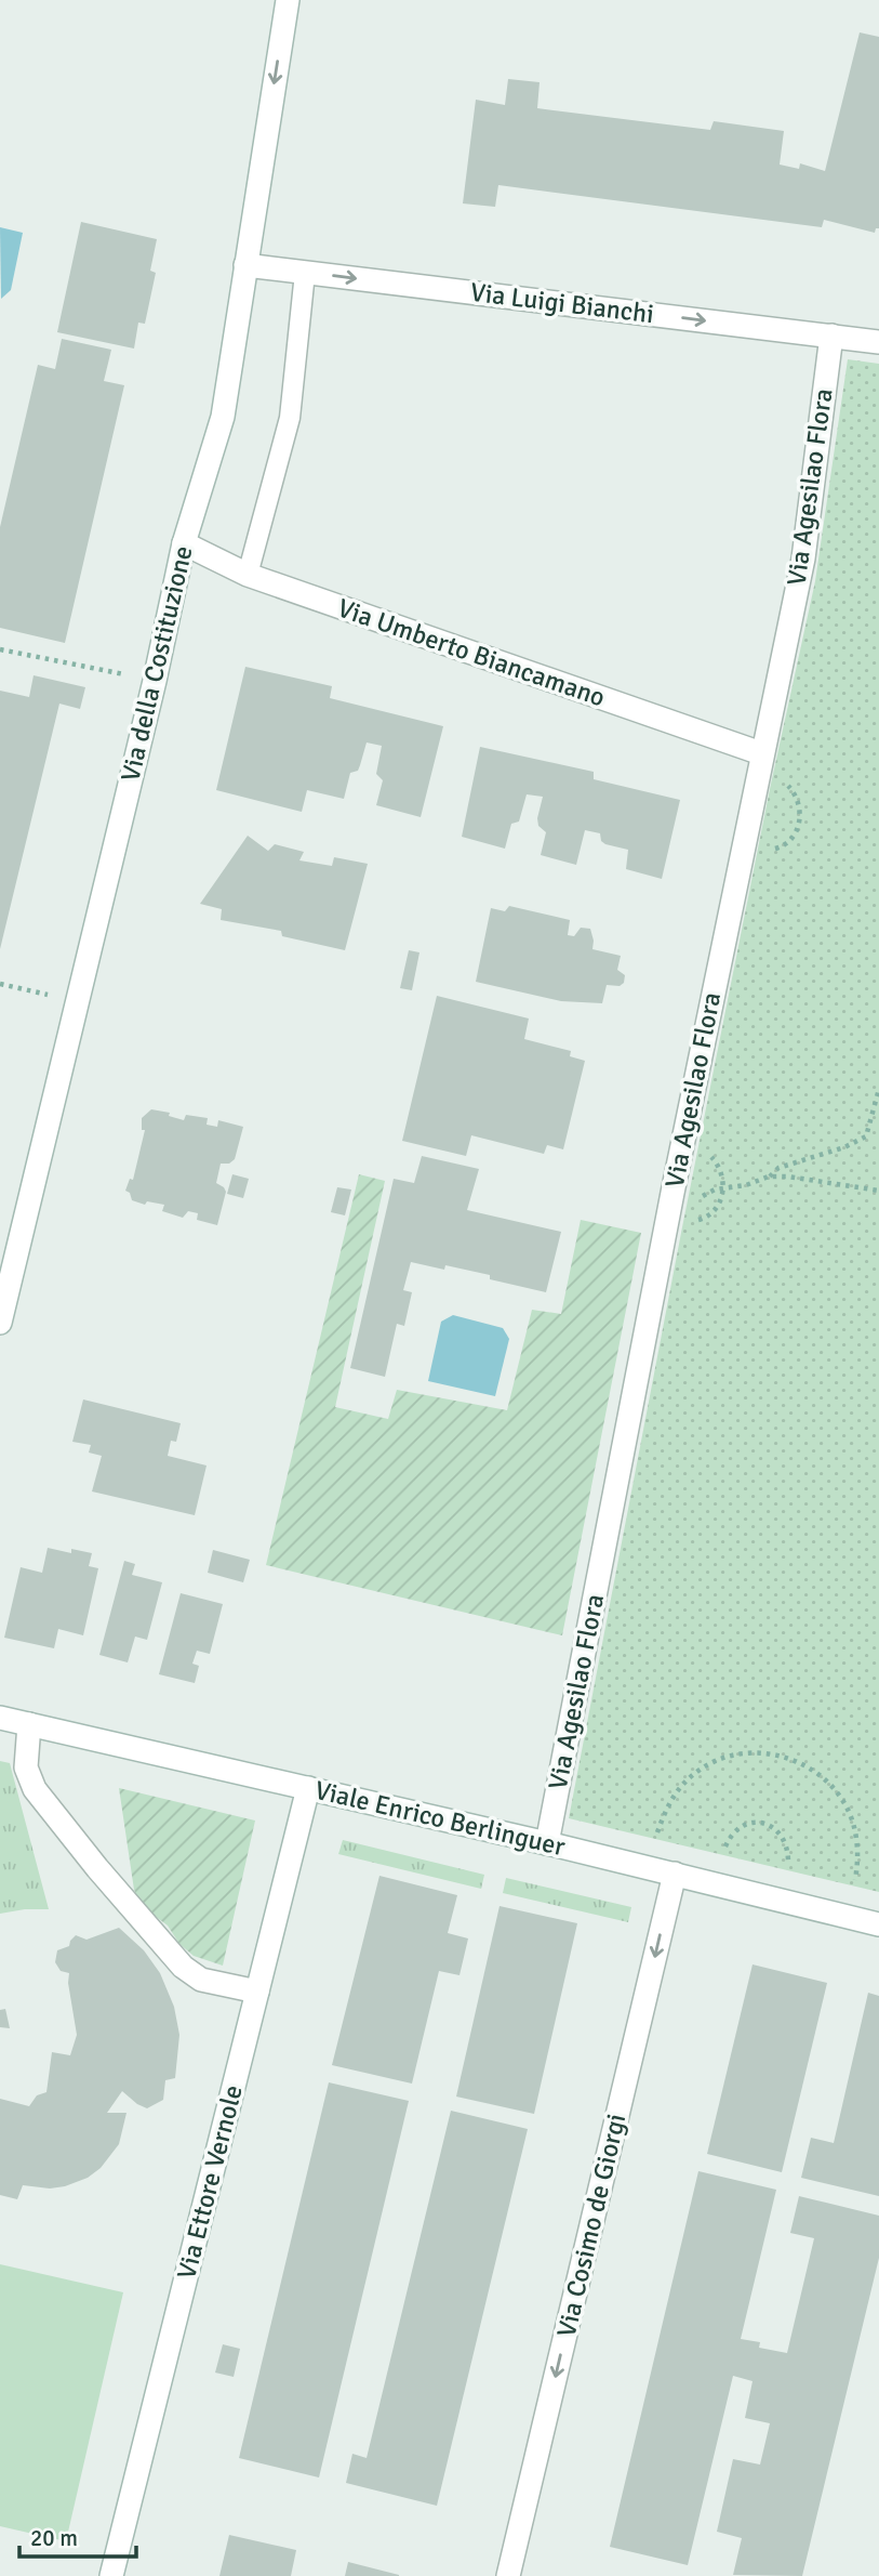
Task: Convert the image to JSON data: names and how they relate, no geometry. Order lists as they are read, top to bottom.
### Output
{
  "streets": {
    "street": [
      "Via Luigi Bianchi",
      "Via Agesilao Flora",
      "Via Umberto Biancamano",
      "Via della Costituzione",
      "Viale Enrico Berlinguer",
      "Via Ettore Vernole",
      "Via Cosimo de Giorgi"
    ]
  },
  "crossings": [
    ["Via Luigi Bianchi", "Via Agesilao Flora"],
    ["Via Luigi Bianchi", "Via della Costituzione"],
    ["Via Agesilao Flora", "Via Umberto Biancamano"],
    ["Via Agesilao Flora", "Viale Enrico Berlinguer"],
    ["Via Umberto Biancamano", "Via della Costituzione"],
    ["Viale Enrico Berlinguer", "Via Ettore Vernole"],
    ["Viale Enrico Berlinguer", "Via Cosimo de Giorgi"]
  ],
  "one_way": ["Via Luigi Bianchi", "Via Cosimo de Giorgi"],
  "scale_bar": "20 m"
}
